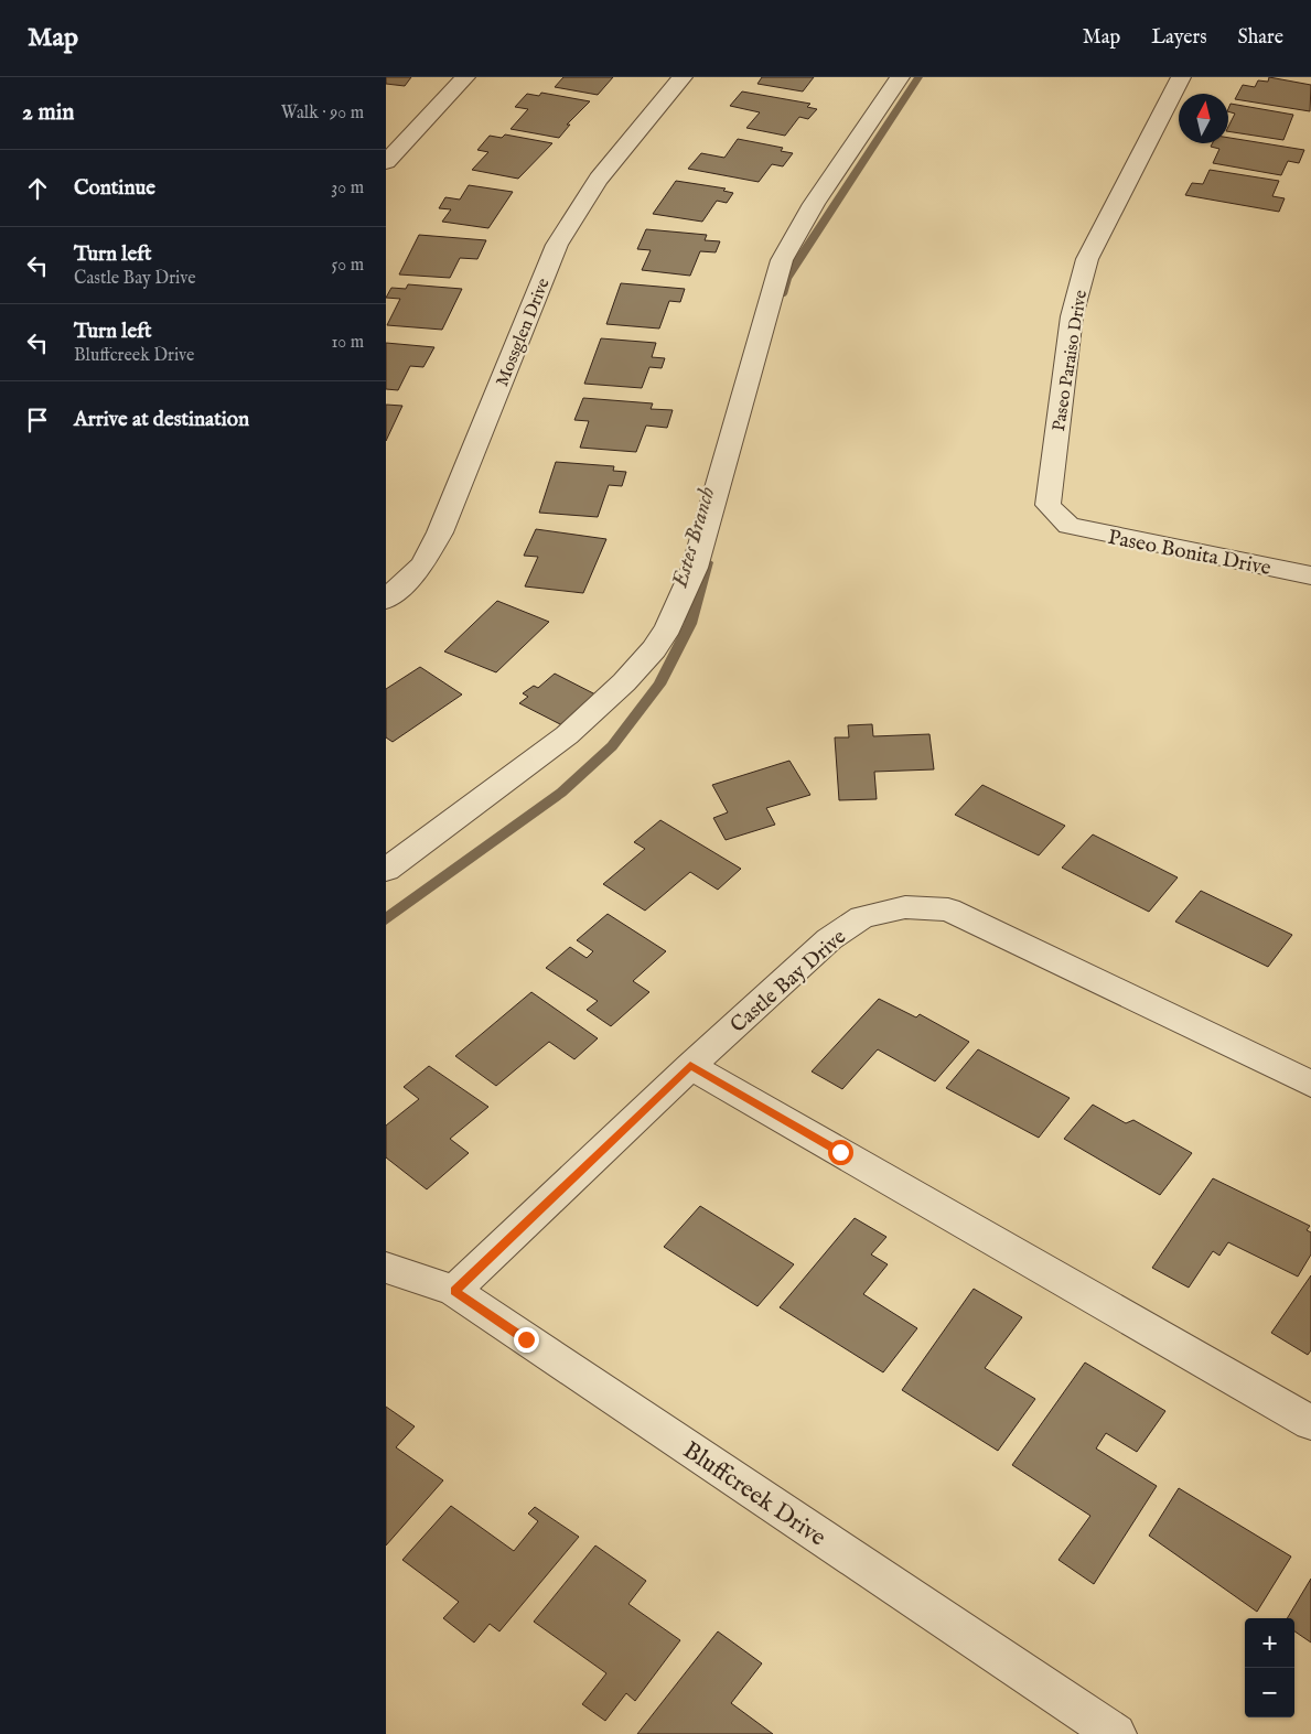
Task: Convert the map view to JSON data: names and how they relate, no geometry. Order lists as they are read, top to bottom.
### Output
{
  "streets": {
    "street": [
      "Mossglen Drive",
      "Paseo Paraiso Drive",
      "Paseo Bonita Drive",
      "Castle Bay Drive",
      "Bluffcreek Drive"
    ]
  },
  "crossings": [
    ["Paseo Paraiso Drive", "Paseo Bonita Drive"],
    ["Castle Bay Drive", "Bluffcreek Drive"]
  ],
  "water": ["Estes Branch"],
  "north": "top",
  "page": {
    "header": "Map",
    "nav": ["Map", "Layers", "Share"],
    "heading": ["2 min", "Walk · 90 m"],
    "list": [
      ["Continue", "30 m"],
      ["Turn left", "Castle Bay Drive", "50 m"],
      ["Turn left", "Bluffcreek Drive", "10 m"],
      "Arrive at destination"
    ],
    "map_buttons": ["+", "−"]
  }
}
